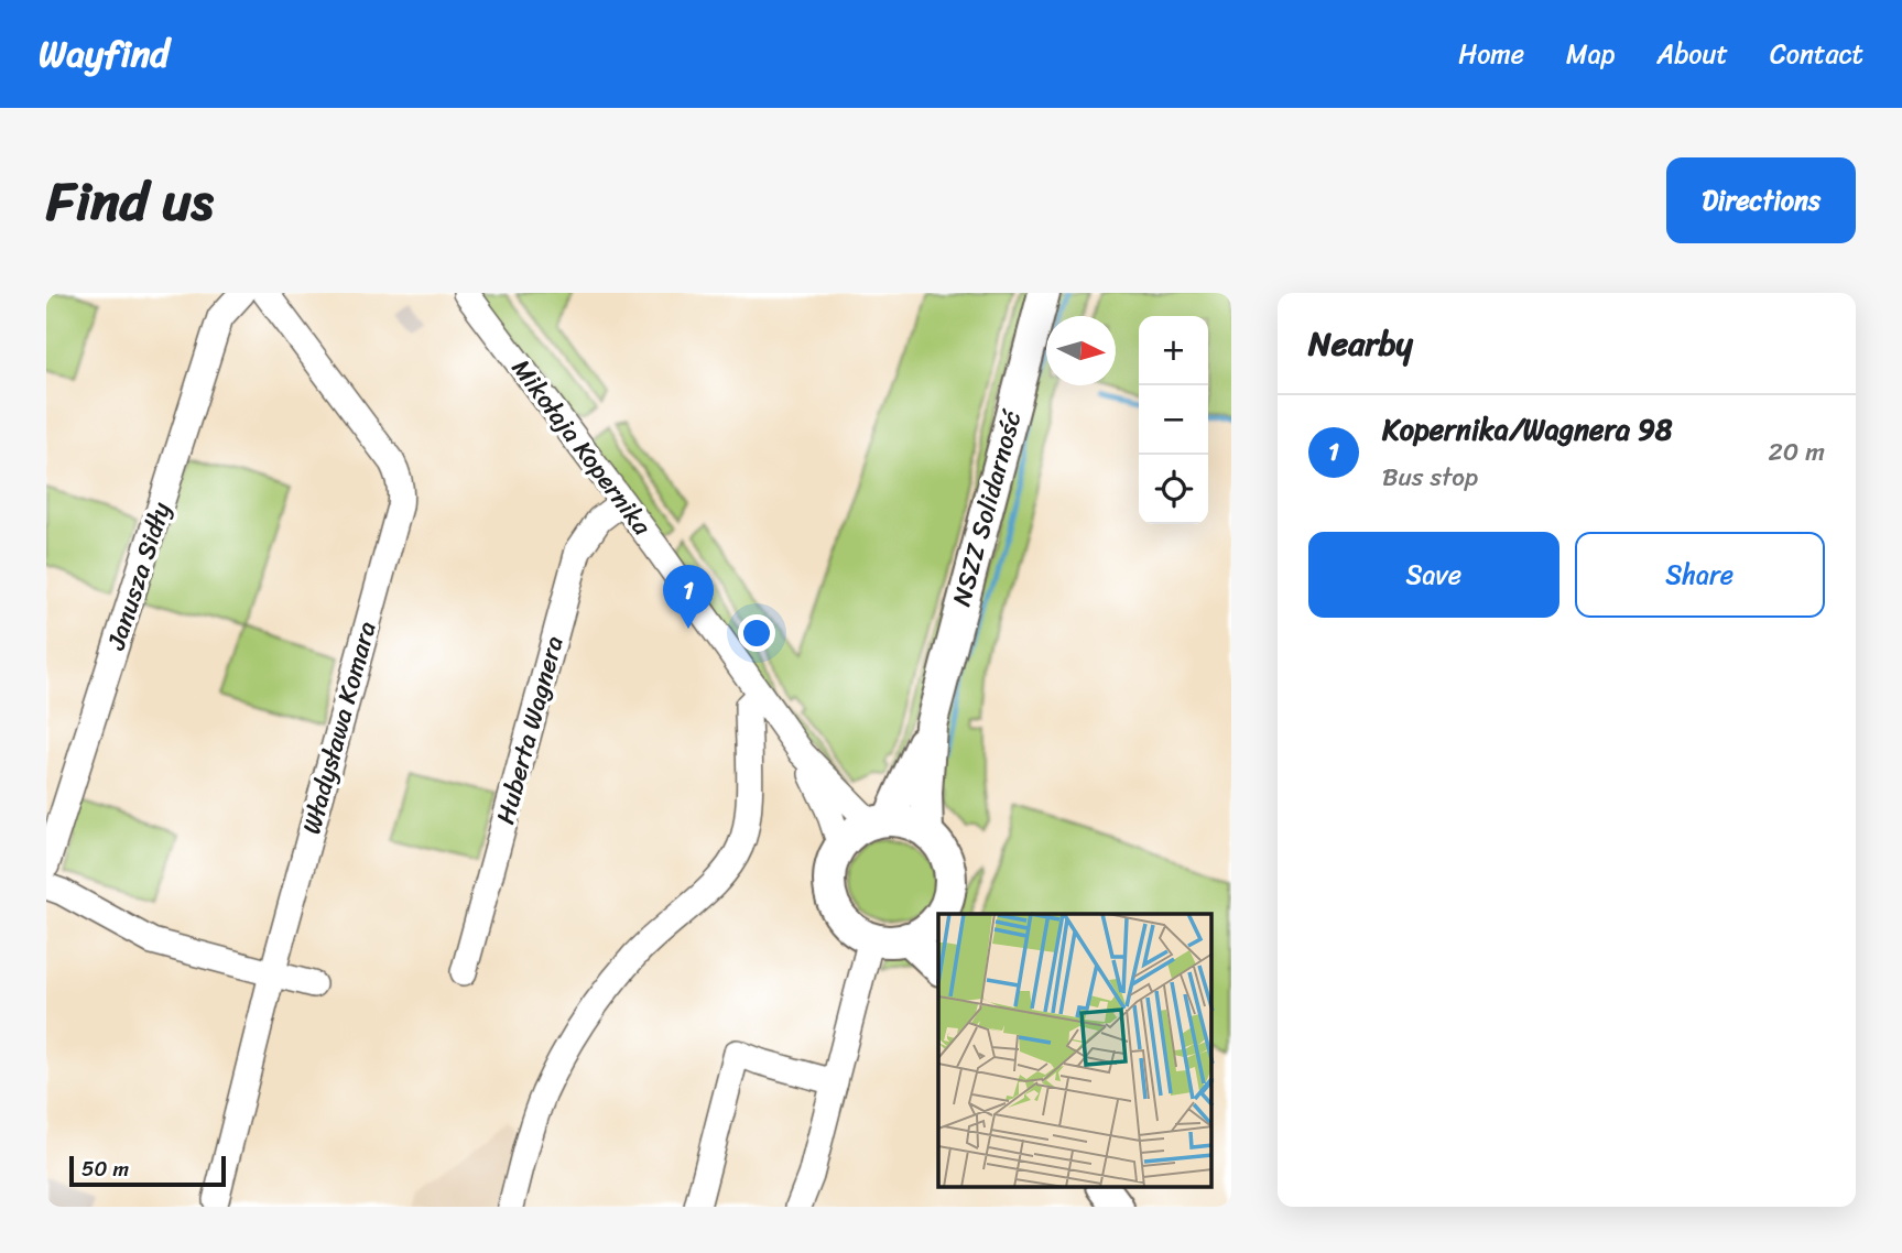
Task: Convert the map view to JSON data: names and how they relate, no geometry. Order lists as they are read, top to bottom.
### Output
{
  "streets": {
    "main road": ["Mikołaja Kopernika", "NSZZ Solidarność"],
    "street": ["Janusza Sidły", "Władysława Komara", "Huberta Wagnera"]
  },
  "crossings": [
    ["Mikołaja Kopernika", "NSZZ Solidarność"],
    ["Mikołaja Kopernika", "Huberta Wagnera"]
  ],
  "scale_bar": "50 m",
  "north": "right",
  "page": {
    "header": "Wayfind",
    "nav": [
      "Home",
      "Map",
      "About",
      "Contact"
    ],
    "title": "Find us",
    "buttons": [
      "Directions",
      ["Save", "Share"]
    ],
    "heading": "Nearby",
    "map_buttons": ["+", "−"],
    "list": [
      {
        "mark": "1",
        "name": "Kopernika/Wagnera 98",
        "note": "Bus stop",
        "value": "20 m"
      }
    ],
    "pins": "1",
    "scale": "50 m"
  }
}
